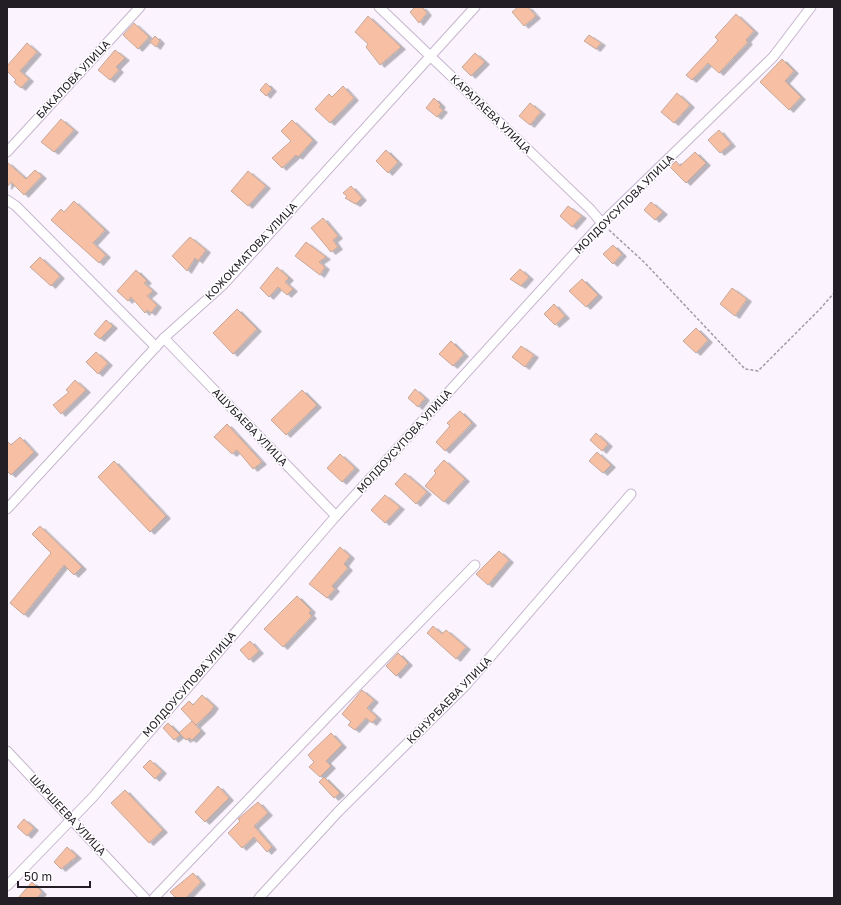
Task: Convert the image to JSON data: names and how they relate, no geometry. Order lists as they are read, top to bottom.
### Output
{
  "streets": {
    "street": [
      "БАКАЛОВА УЛИЦА",
      "КАРАЛАЕВА УЛИЦА",
      "МОЛДОУСУПОВА УЛИЦА",
      "КОЖОКМАТОВА УЛИЦА",
      "АШУБАЕВА УЛИЦА",
      "КОНУРБАЕВА УЛИЦА",
      "ШАРШЕЕВА УЛИЦА"
    ]
  },
  "crossings": [
    ["КАРАЛАЕВА УЛИЦА", "МОЛДОУСУПОВА УЛИЦА"],
    ["КАРАЛАЕВА УЛИЦА", "КОЖОКМАТОВА УЛИЦА"],
    ["МОЛДОУСУПОВА УЛИЦА", "АШУБАЕВА УЛИЦА"],
    ["МОЛДОУСУПОВА УЛИЦА", "ШАРШЕЕВА УЛИЦА"],
    ["КОЖОКМАТОВА УЛИЦА", "АШУБАЕВА УЛИЦА"]
  ],
  "scale_bar": "50 m"
}
